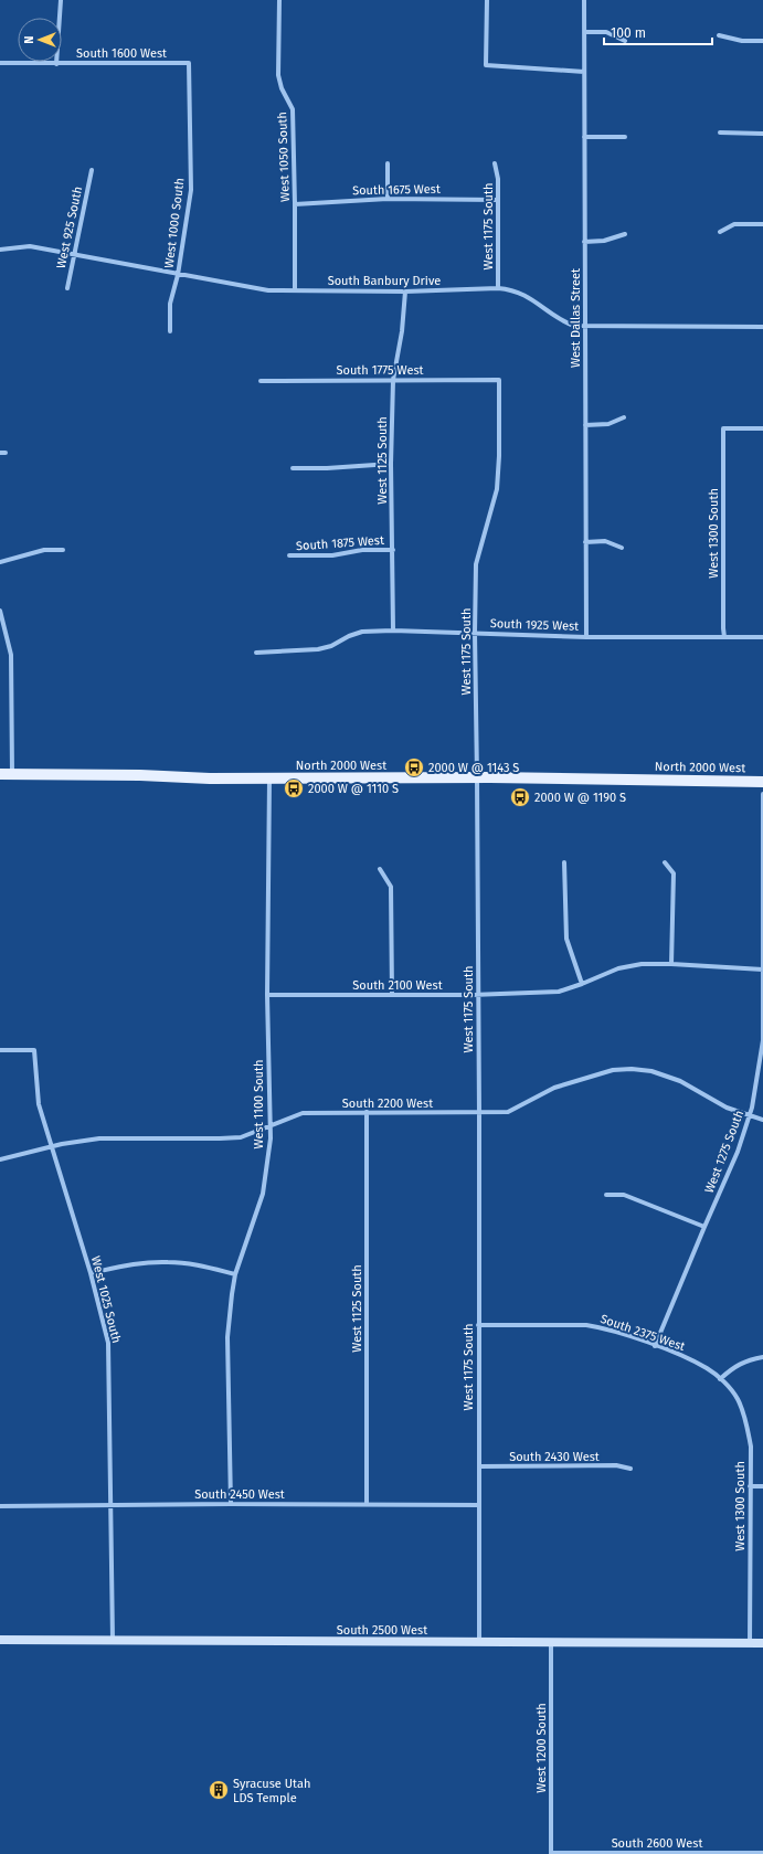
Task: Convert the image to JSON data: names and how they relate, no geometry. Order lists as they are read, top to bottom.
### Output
{
  "streets": {
    "main road": ["North 2000 West"],
    "street": [
      "South 1600 West",
      "West 1050 South",
      "South 1675 West",
      "West 1000 South",
      "West 1175 South",
      "West 925 South",
      "South Banbury Drive",
      "West Dallas Street",
      "South 1775 West",
      "West 1125 South",
      "West 1300 South",
      "South 1875 West",
      "South 1925 West",
      "South 2100 West",
      "South 2200 West",
      "West 1100 South",
      "West 1275 South",
      "West 1025 South",
      "South 2375 West",
      "South 2430 West",
      "South 2450 West",
      "South 2500 West",
      "West 1200 South",
      "South 2600 West"
    ]
  },
  "crossings": [
    ["South 1600 West", "West 1000 South"],
    ["West 1050 South", "South 1675 West"],
    ["West 1050 South", "South Banbury Drive"],
    ["South 1675 West", "West 1175 South"],
    ["West 1000 South", "South Banbury Drive"],
    ["West 1175 South", "South Banbury Drive"],
    ["West 1175 South", "South 1775 West"],
    ["West 1175 South", "South 1925 West"],
    ["West 1175 South", "North 2000 West"],
    ["West 1175 South", "South 2100 West"],
    ["West 1175 South", "South 2200 West"],
    ["West 1175 South", "South 2375 West"],
    ["West 1175 South", "South 2430 West"],
    ["West 1175 South", "South 2450 West"],
    ["West 1175 South", "South 2500 West"],
    ["West 925 South", "South Banbury Drive"],
    ["South Banbury Drive", "West Dallas Street"],
    ["South Banbury Drive", "West 1125 South"],
    ["West Dallas Street", "South 1925 West"],
    ["South 1775 West", "West 1125 South"],
    ["West 1125 South", "South 1875 West"],
    ["West 1125 South", "South 1925 West"],
    ["West 1125 South", "South 2200 West"],
    ["West 1125 South", "South 2450 West"],
    ["West 1300 South", "South 1925 West"],
    ["West 1300 South", "South 2375 West"],
    ["West 1300 South", "South 2500 West"],
    ["North 2000 West", "West 1100 South"],
    ["South 2100 West", "West 1100 South"],
    ["South 2100 West", "West 1275 South"],
    ["South 2200 West", "West 1100 South"],
    ["South 2200 West", "West 1275 South"],
    ["South 2200 West", "West 1025 South"],
    ["West 1100 South", "South 2450 West"],
    ["West 1275 South", "South 2375 West"],
    ["West 1025 South", "South 2450 West"],
    ["West 1025 South", "South 2500 West"],
    ["South 2500 West", "West 1200 South"],
    ["West 1200 South", "South 2600 West"]
  ],
  "places": {
    "bus stop": ["2000 W @ 1143 S", "2000 W @ 1110 S", "2000 W @ 1190 S"],
    "building": ["Syracuse Utah LDS Temple"]
  },
  "scale_bar": "100 m",
  "north": "left"
}
